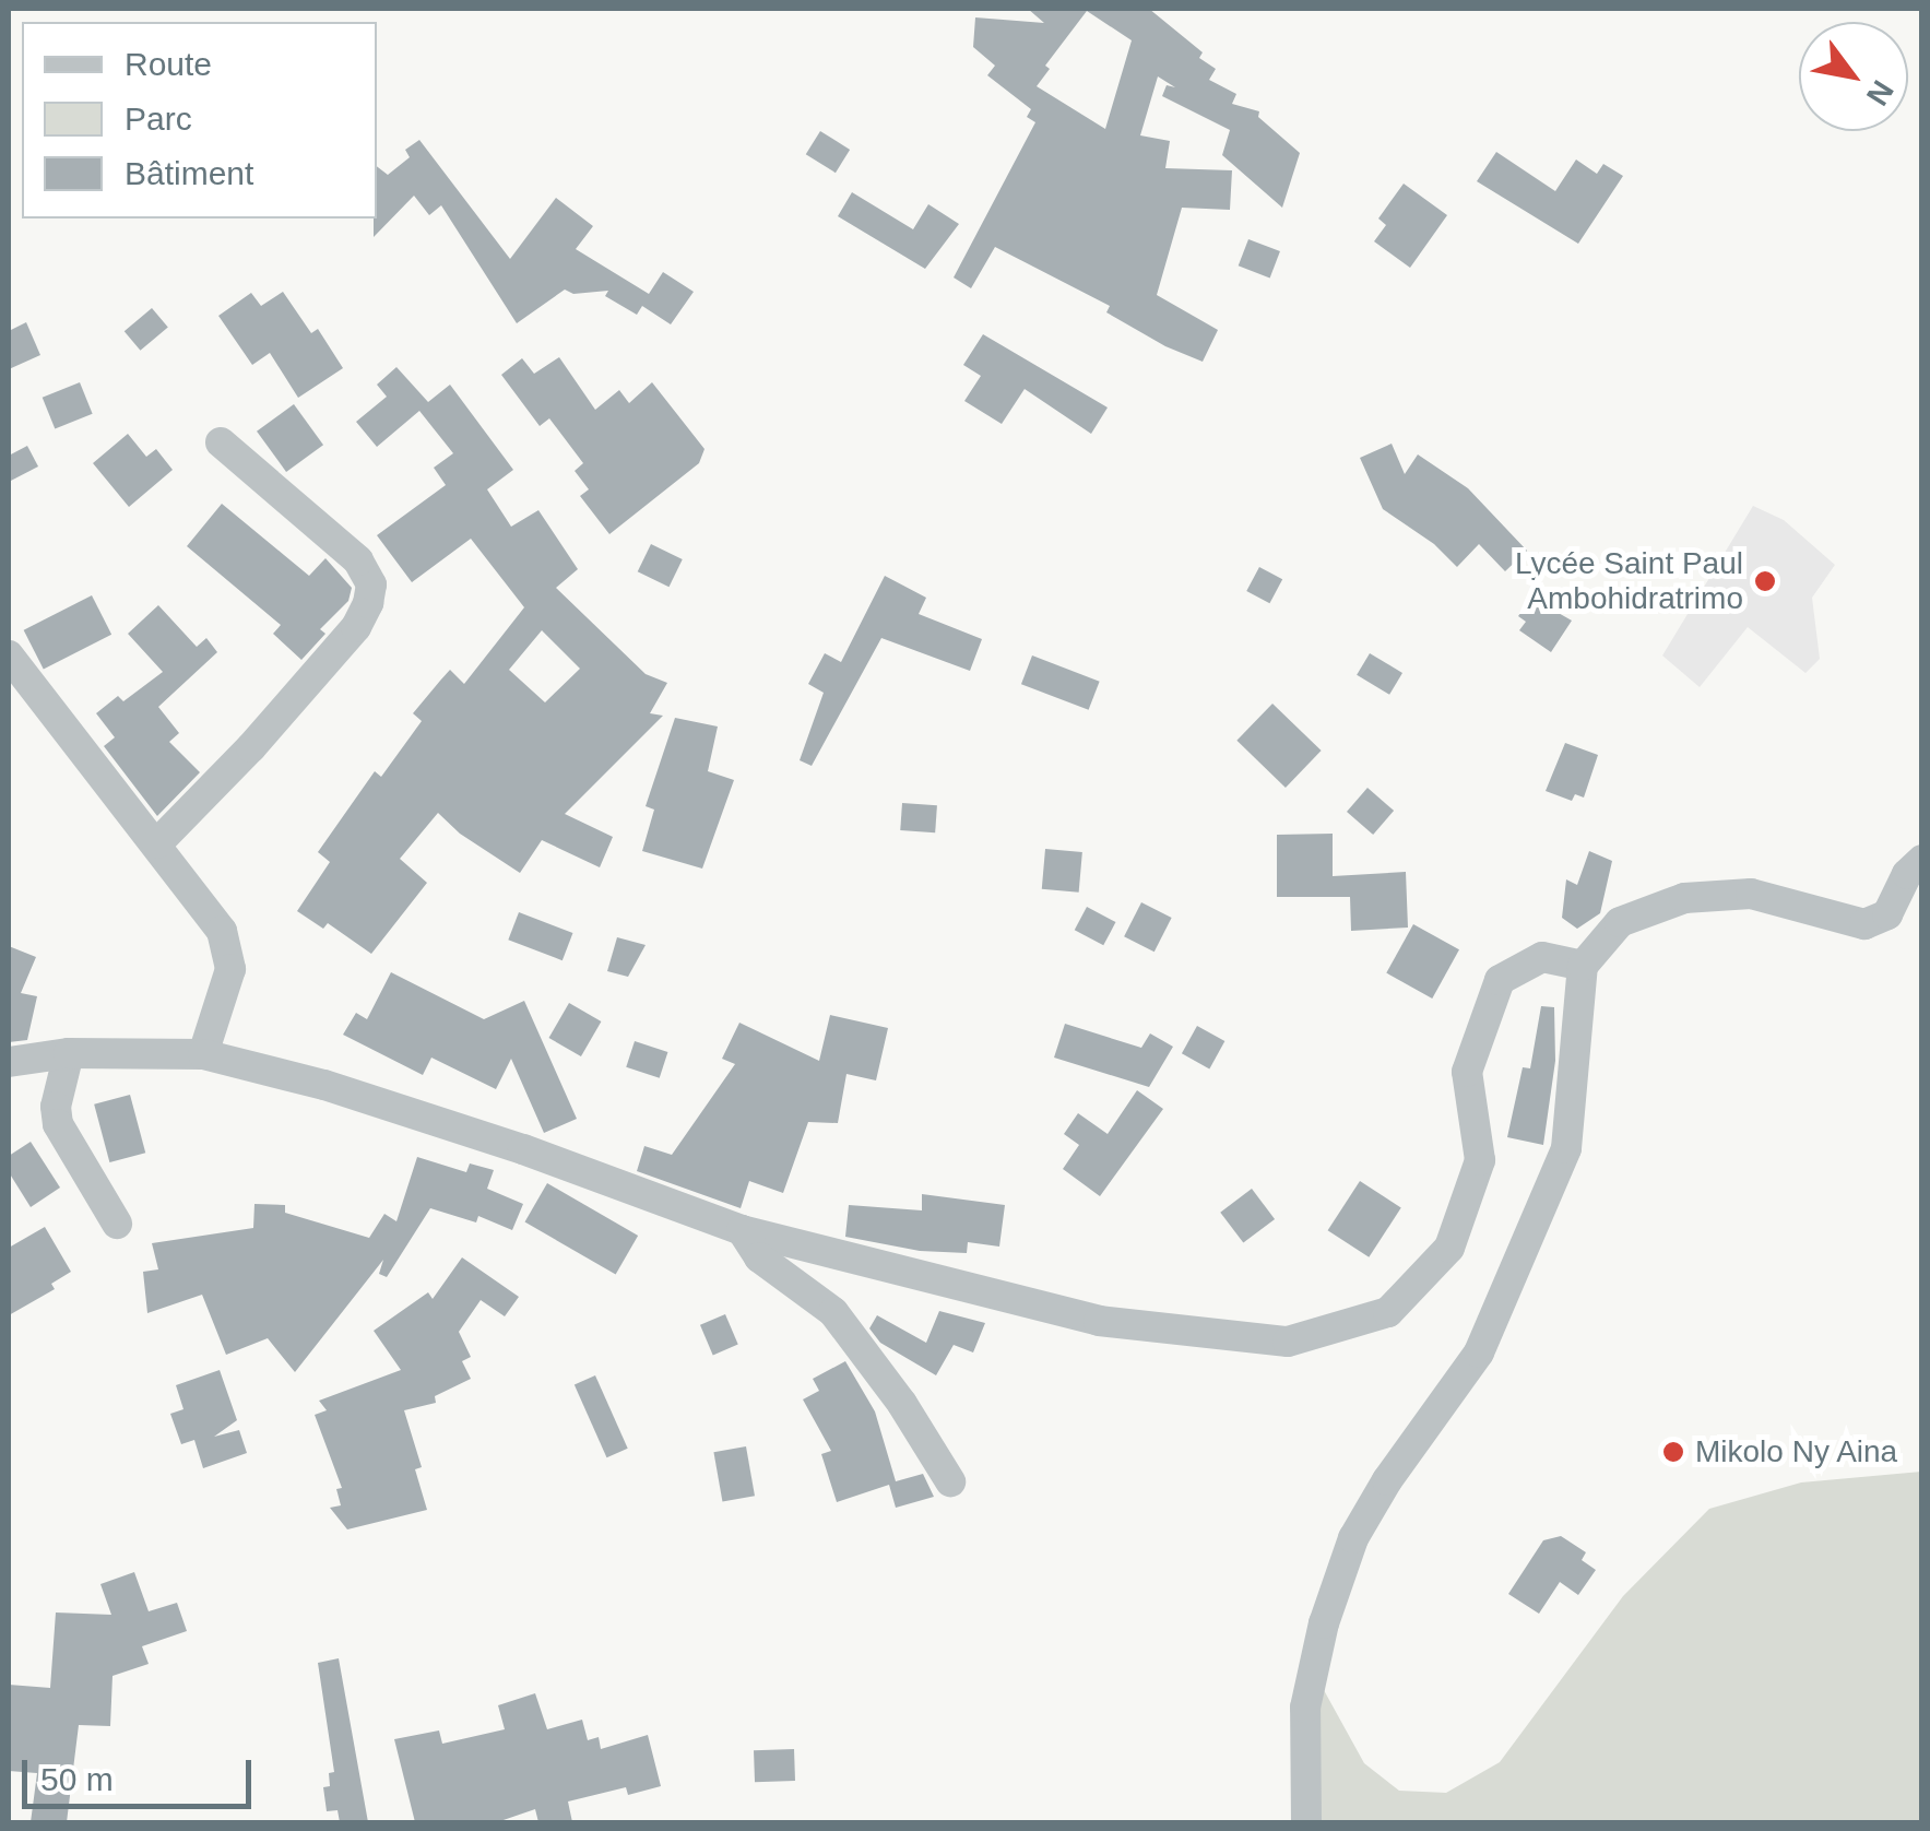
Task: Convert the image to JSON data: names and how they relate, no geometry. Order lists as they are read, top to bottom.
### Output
{
  "places": ["Lycée Saint Paul Ambohidratrimo", "Mikolo Ny Aina"],
  "legend": ["Route", "Parc", "Bâtiment"],
  "scale_bar": "50 m",
  "north": "bottom right"
}
